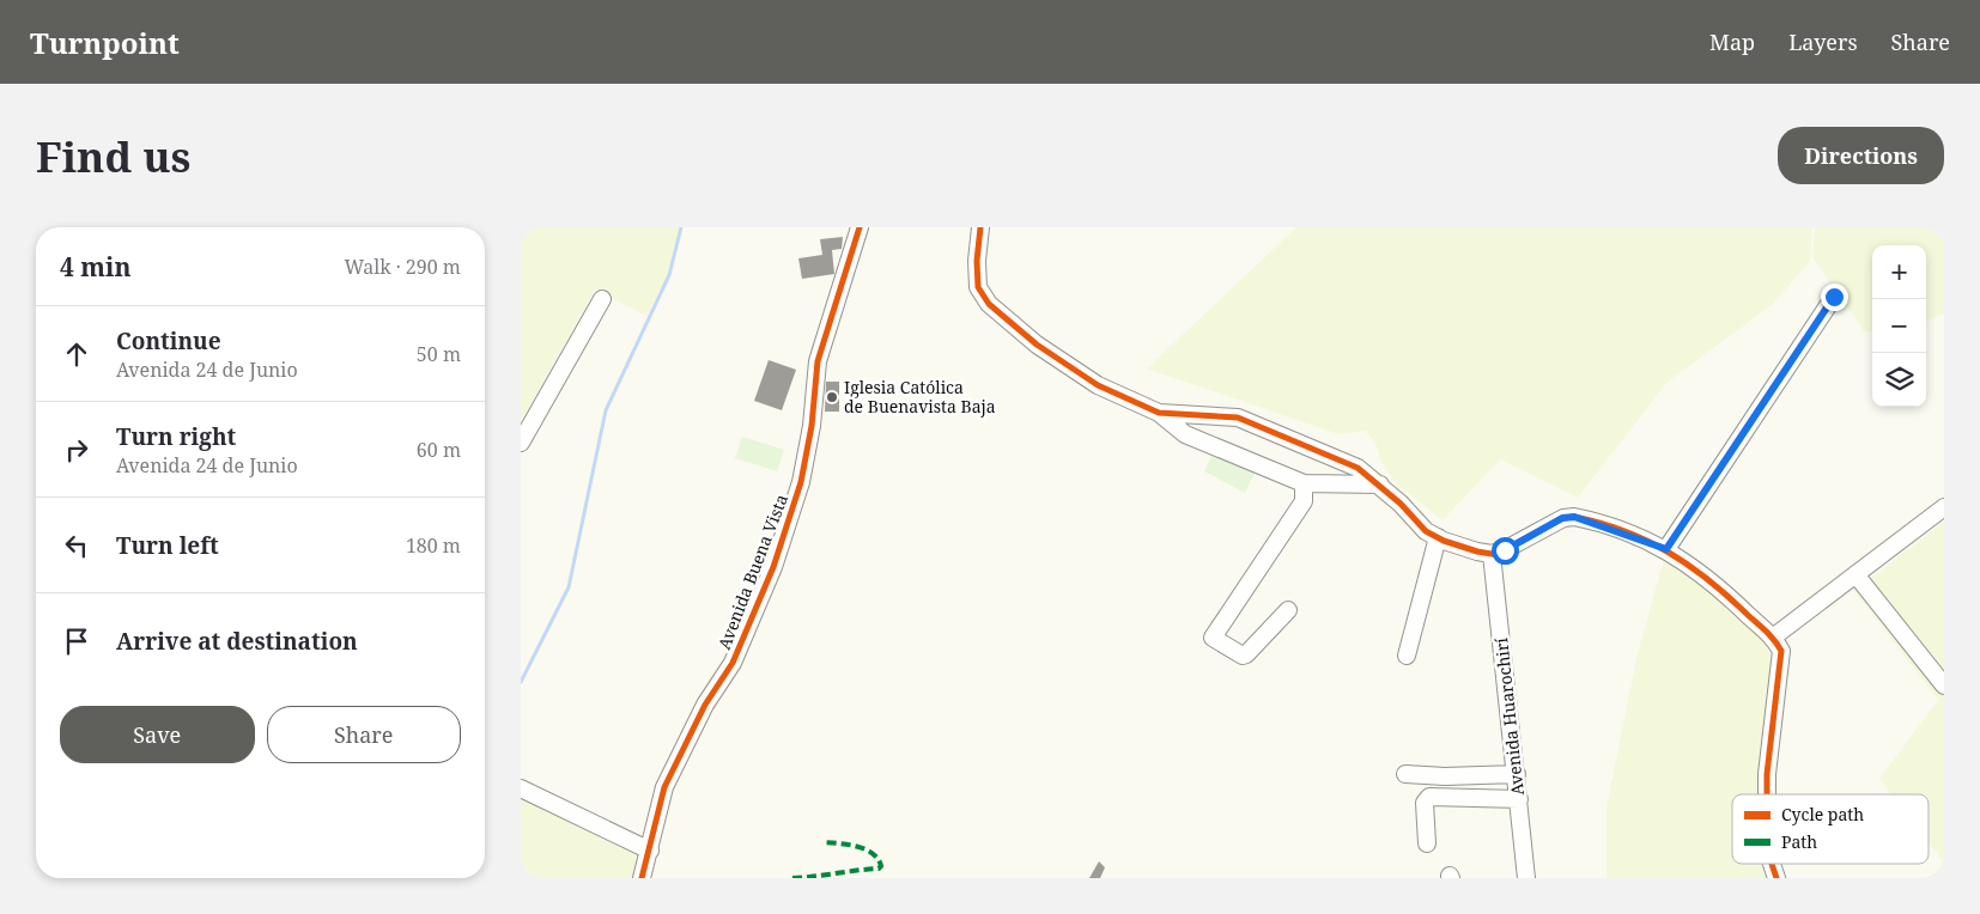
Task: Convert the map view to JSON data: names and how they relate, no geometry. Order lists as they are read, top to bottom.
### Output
{
  "streets": {
    "street": ["Avenida Buena Vista", "Avenida Huarochirí"]
  },
  "places": ["Iglesia Católica de Buenavista Baja"],
  "legend": ["Cycle path", "Path"],
  "page": {
    "header": "Turnpoint",
    "nav": ["Map", "Layers", "Share"],
    "buttons": [
      "Directions",
      ["Save", "Share"]
    ],
    "title": "Find us",
    "heading": ["4 min", "Walk · 290 m"],
    "map_buttons": ["+", "−"],
    "list": [
      ["Continue", "Avenida 24 de Junio", "50 m"],
      ["Turn right", "Avenida 24 de Junio", "60 m"],
      ["Turn left", "180 m"],
      "Arrive at destination"
    ]
  }
}
